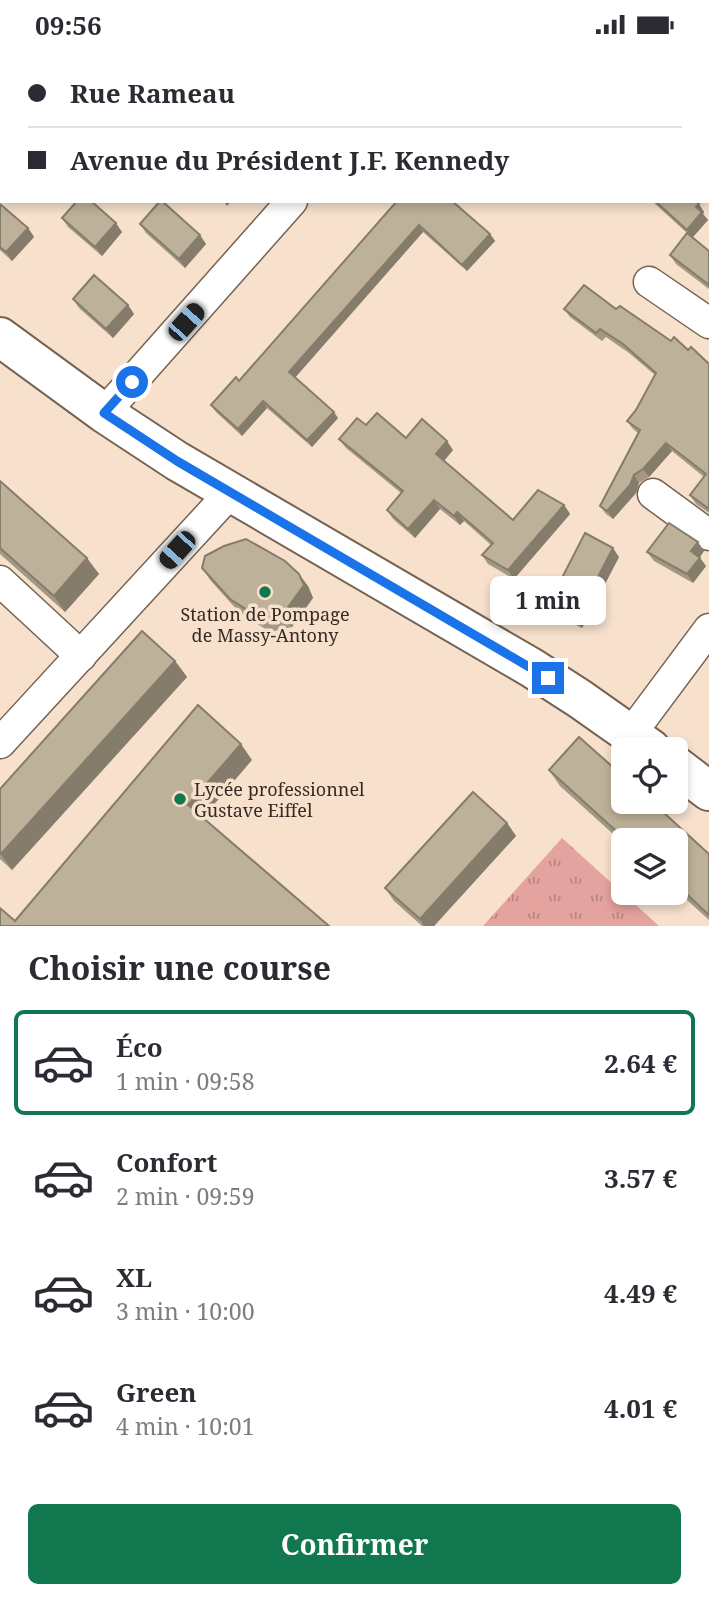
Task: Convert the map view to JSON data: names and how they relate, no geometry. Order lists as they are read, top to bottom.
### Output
{
  "places": ["Station de Pompage de Massy-Antony", "Lycée professionnel Gustave Eiffel"],
  "page": {
    "status": "09:56",
    "banner": ["Rue Rameau", "Avenue du Président J.F. Kennedy"],
    "bubble": "1 min",
    "heading": "Choisir une course",
    "list": [
      {
        "name": "Éco",
        "note": "1 min · 09:58",
        "value": "2.64 €"
      },
      {
        "name": "Confort",
        "note": "2 min · 09:59",
        "value": "3.57 €"
      },
      {
        "name": "XL",
        "note": "3 min · 10:00",
        "value": "4.49 €"
      },
      {
        "name": "Green",
        "note": "4 min · 10:01",
        "value": "4.01 €"
      }
    ],
    "buttons": "Confirmer"
  }
}
